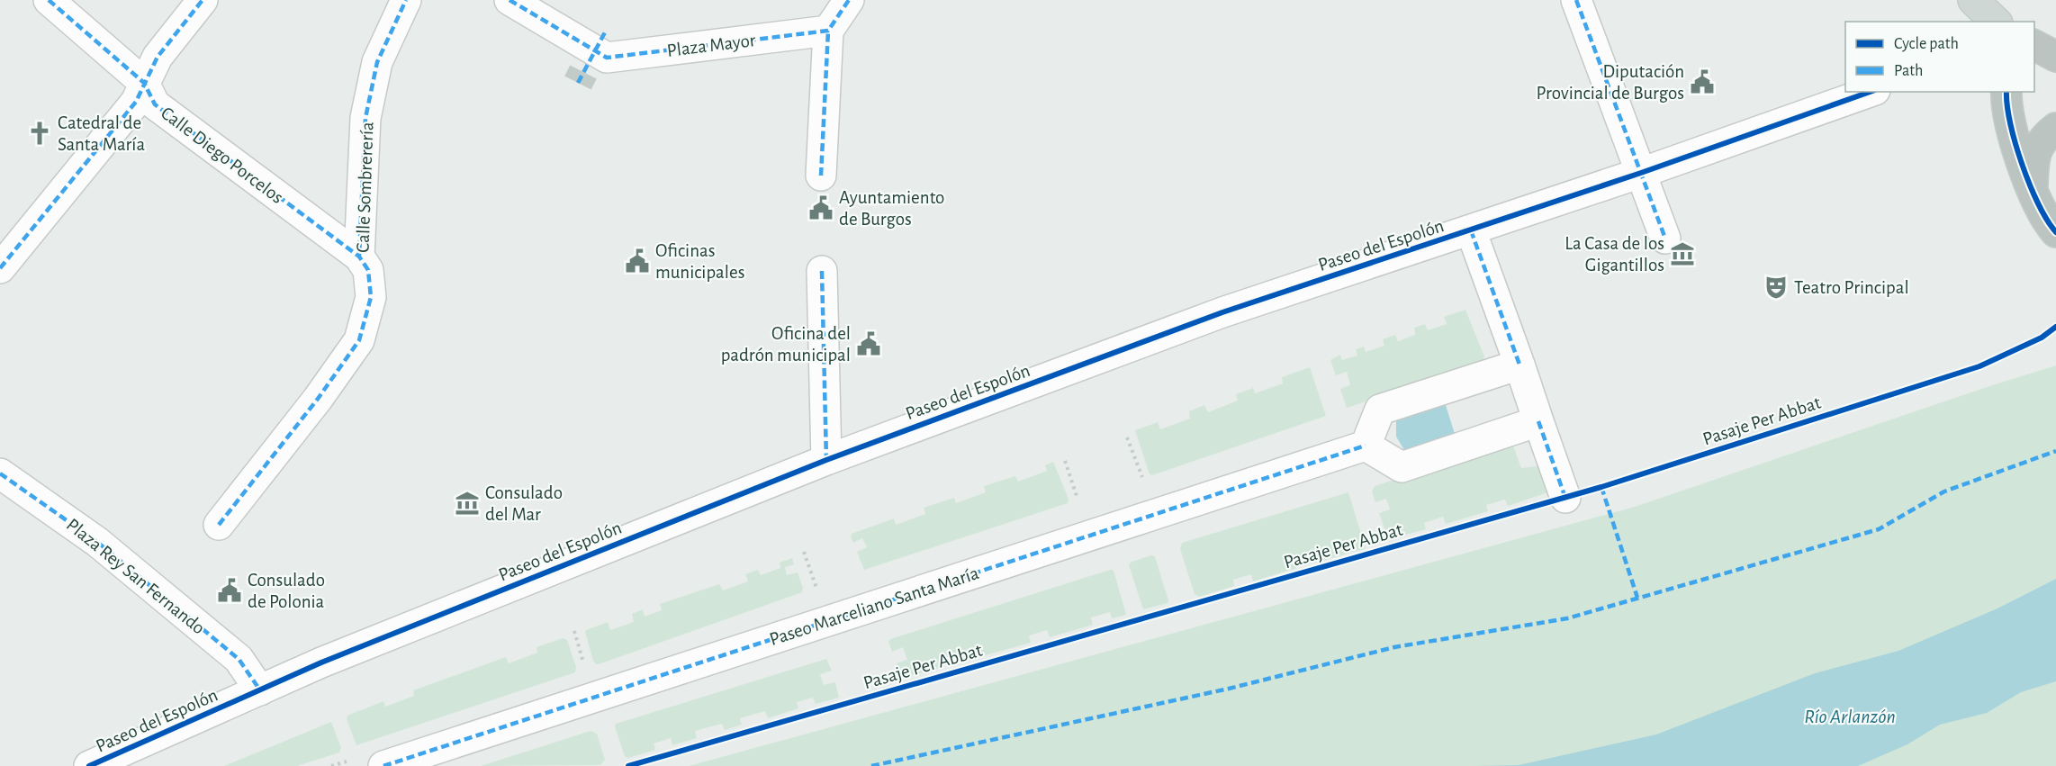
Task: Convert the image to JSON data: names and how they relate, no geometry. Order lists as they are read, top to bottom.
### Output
{
  "streets": {
    "street": [
      "Plaza Mayor",
      "Calle Diego Porcelos",
      "Calle Sombrerería",
      "Paseo del Espolón",
      "Plaza Rey San Fernando",
      "Paseo Marceliano Santa María"
    ],
    "cycle path": ["Pasaje Per Abbat"]
  },
  "crossings": [
    ["Calle Diego Porcelos", "Calle Sombrerería"],
    ["Paseo del Espolón", "Plaza Rey San Fernando"]
  ],
  "water": ["Río Arlanzón"],
  "places": {
    "public building": [
      "Diputación Provincial de Burgos",
      "Ayuntamiento de Burgos",
      "Oficinas municipales",
      "Oficina del padrón municipal",
      "Consulado de Polonia"
    ],
    "church": ["Catedral de Santa María"],
    "museum": ["La Casa de los Gigantillos", "Consulado del Mar"],
    "theatre": ["Teatro Principal"]
  },
  "legend": ["Cycle path", "Path"]
}
